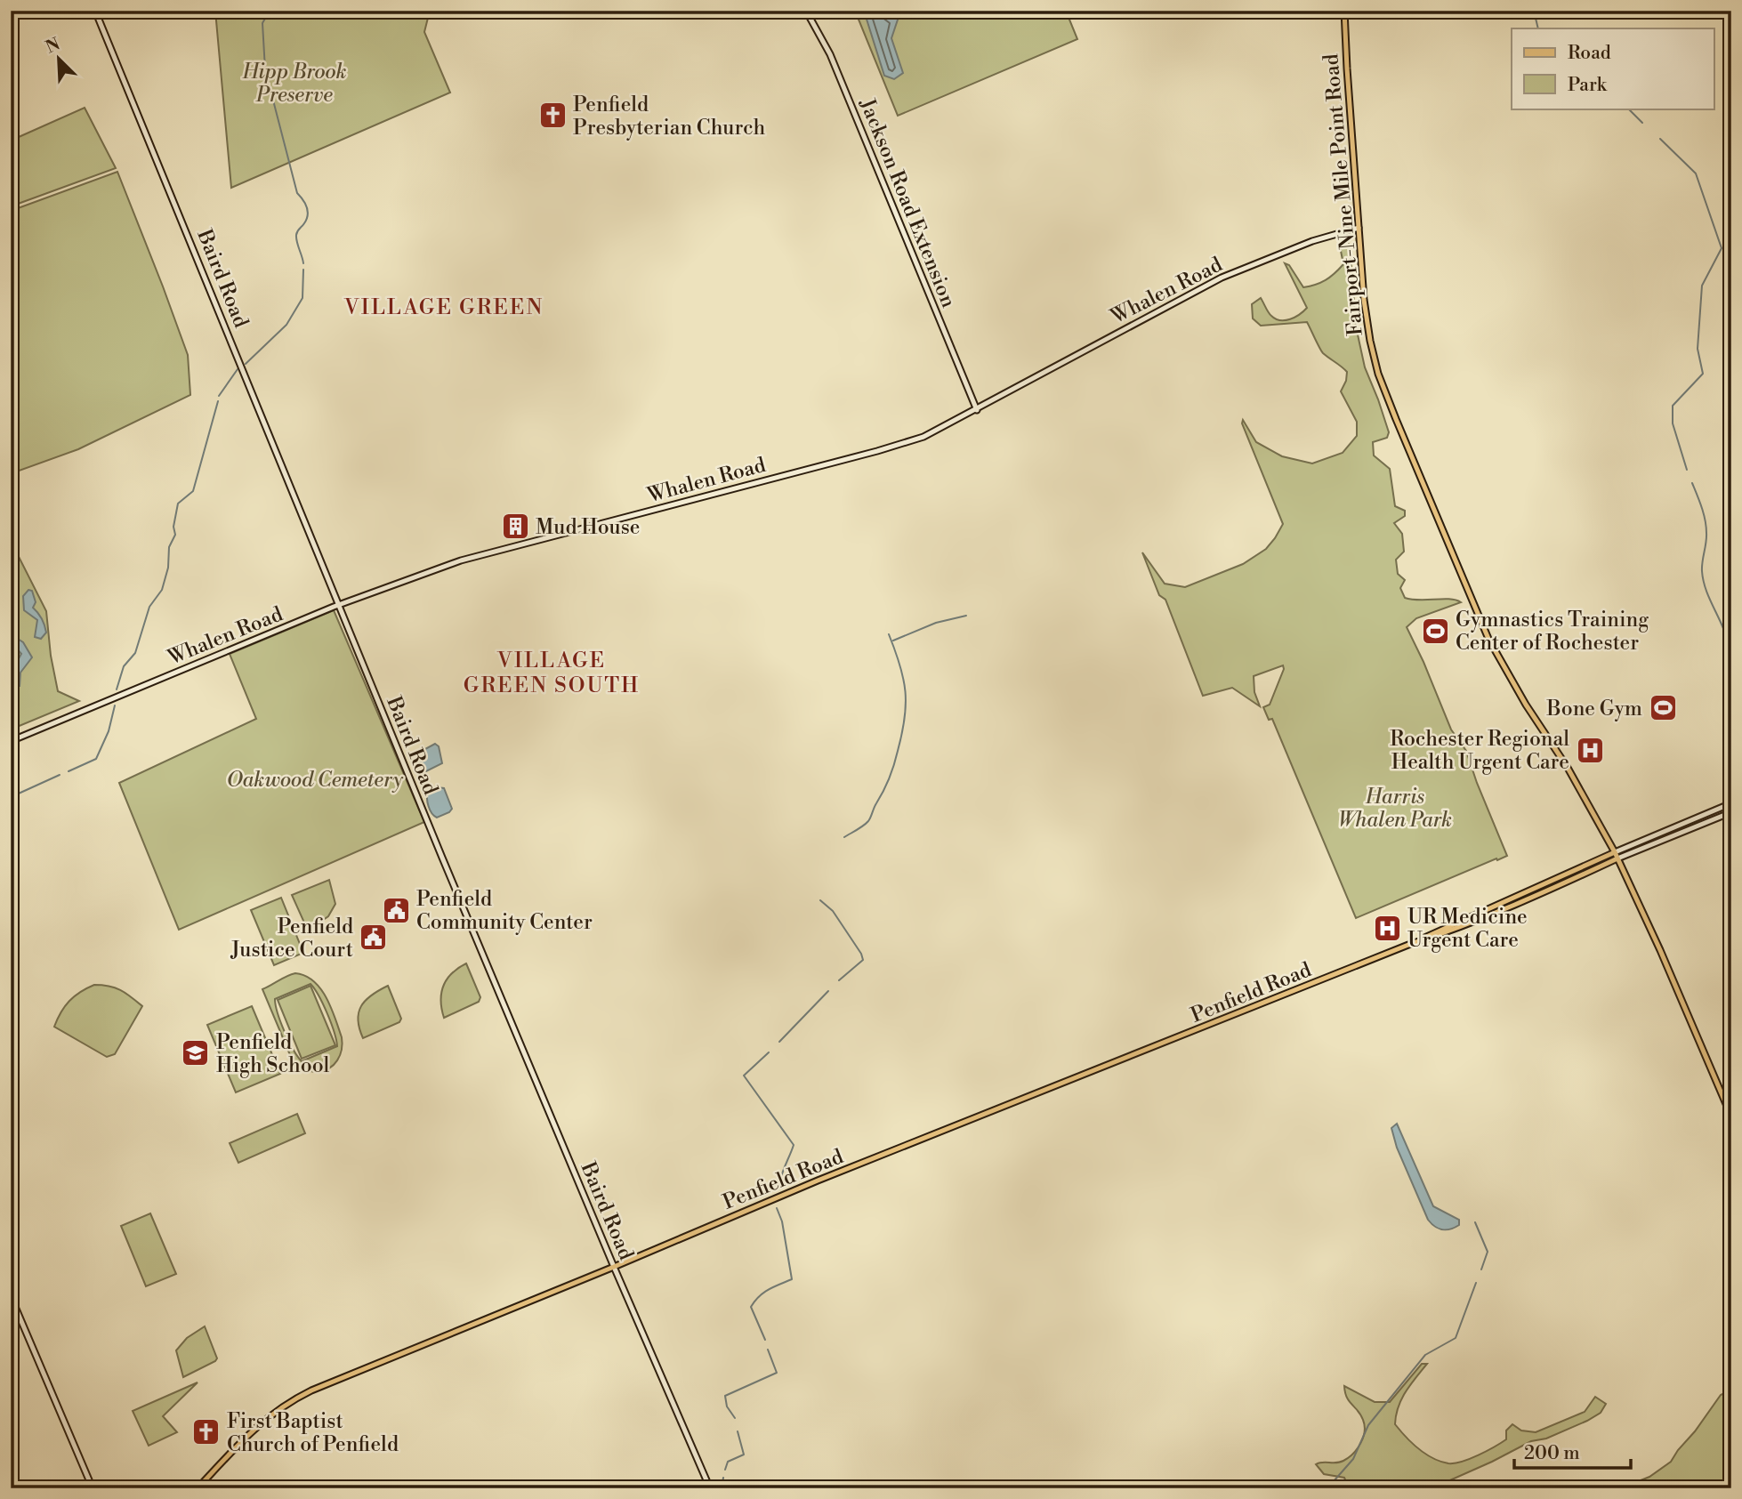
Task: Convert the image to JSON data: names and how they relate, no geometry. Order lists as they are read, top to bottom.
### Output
{
  "streets": {
    "main road": ["Fairport-Nine Mile Point Road", "Penfield Road"],
    "street": ["Jackson Road Extension", "Baird Road", "Whalen Road"]
  },
  "crossings": [
    ["Fairport-Nine Mile Point Road", "Whalen Road"],
    ["Fairport-Nine Mile Point Road", "Penfield Road"],
    ["Jackson Road Extension", "Whalen Road"],
    ["Baird Road", "Whalen Road"],
    ["Baird Road", "Penfield Road"]
  ],
  "districts": ["VILLAGE GREEN", "VILLAGE GREEN SOUTH"],
  "parks": ["Hipp Brook Preserve", "Oakwood Cemetery", "Harris Whalen Park"],
  "places": {
    "church": ["Penfield Presbyterian Church", "First Baptist Church of Penfield"],
    "building": ["Mud House"],
    "sports": ["Gymnastics Training Center of Rochester", "Bone Gym"],
    "hospital": ["Rochester Regional Health Urgent Care", "UR Medicine Urgent Care"],
    "public building": ["Penfield Community Center", "Penfield Justice Court"],
    "school or university": ["Penfield High School"]
  },
  "legend": ["Road", "Park"],
  "scale_bar": "200 m",
  "north": "top left"
}
